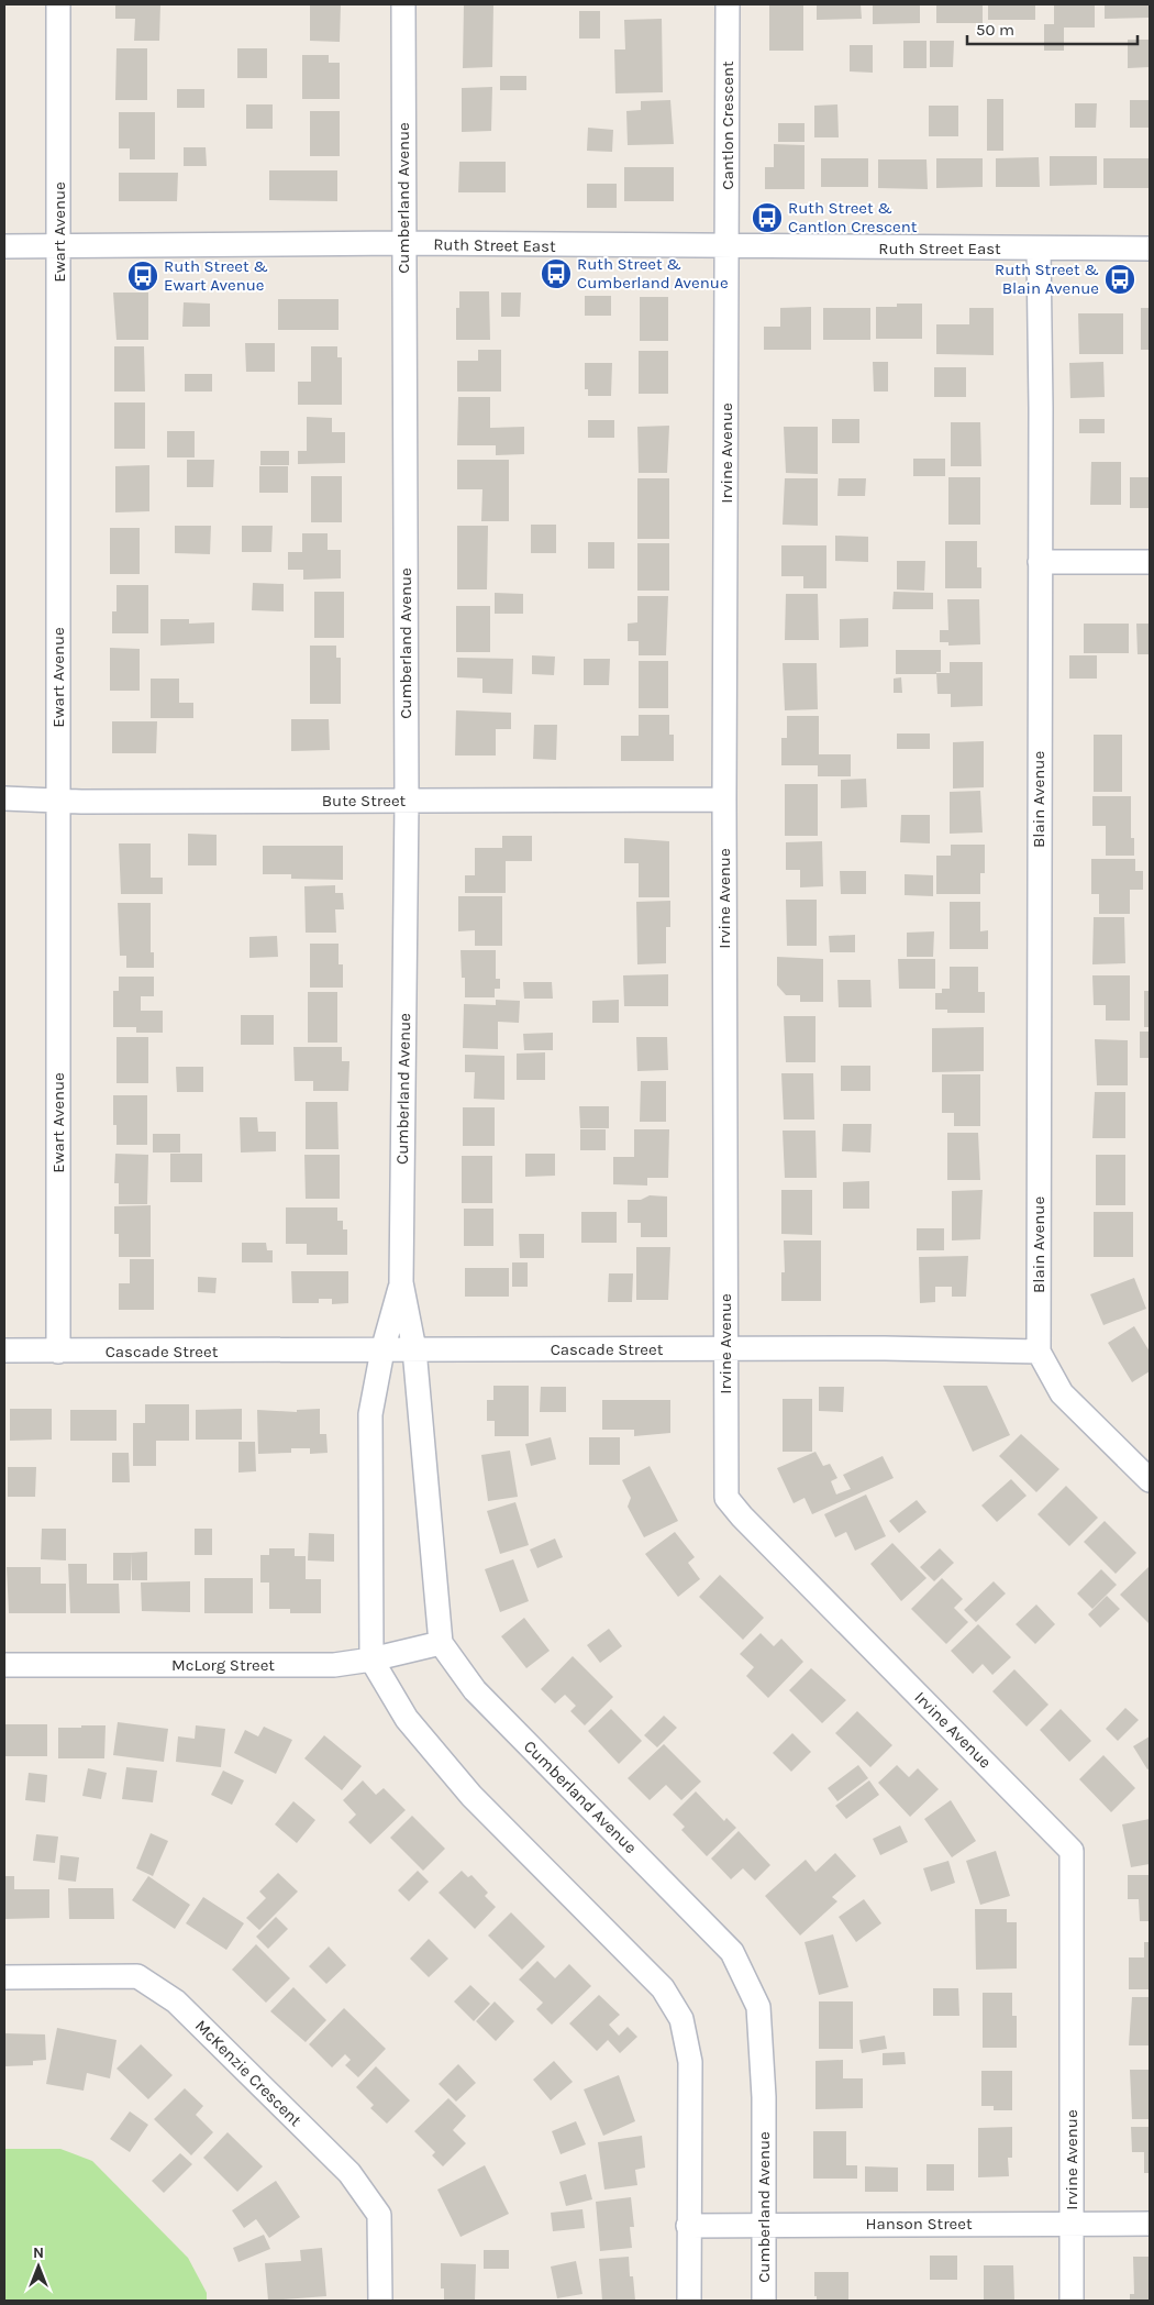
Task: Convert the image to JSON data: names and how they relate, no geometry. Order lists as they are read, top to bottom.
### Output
{
  "streets": {
    "street": [
      "Cantlon Crescent",
      "Cumberland Avenue",
      "Ewart Avenue",
      "Ruth Street East",
      "Irvine Avenue",
      "Blain Avenue",
      "Bute Street",
      "Cascade Street",
      "McLorg Street",
      "McKenzie Crescent",
      "Hanson Street"
    ]
  },
  "crossings": [
    ["Cantlon Crescent", "Ruth Street East"],
    ["Cantlon Crescent", "Irvine Avenue"],
    ["Cumberland Avenue", "Ruth Street East"],
    ["Cumberland Avenue", "Bute Street"],
    ["Cumberland Avenue", "Cascade Street"],
    ["Cumberland Avenue", "McLorg Street"],
    ["Cumberland Avenue", "Hanson Street"],
    ["Ewart Avenue", "Ruth Street East"],
    ["Ewart Avenue", "Bute Street"],
    ["Ewart Avenue", "Cascade Street"],
    ["Ruth Street East", "Irvine Avenue"],
    ["Ruth Street East", "Blain Avenue"],
    ["Irvine Avenue", "Bute Street"],
    ["Irvine Avenue", "Cascade Street"],
    ["Irvine Avenue", "Hanson Street"],
    ["Blain Avenue", "Cascade Street"]
  ],
  "places": {
    "bus stop": [
      "Ruth Street & Cantlon Crescent",
      "Ruth Street & Cumberland Avenue",
      "Ruth Street & Ewart Avenue",
      "Ruth Street & Blain Avenue"
    ]
  },
  "scale_bar": "50 m",
  "north": "top"
}
